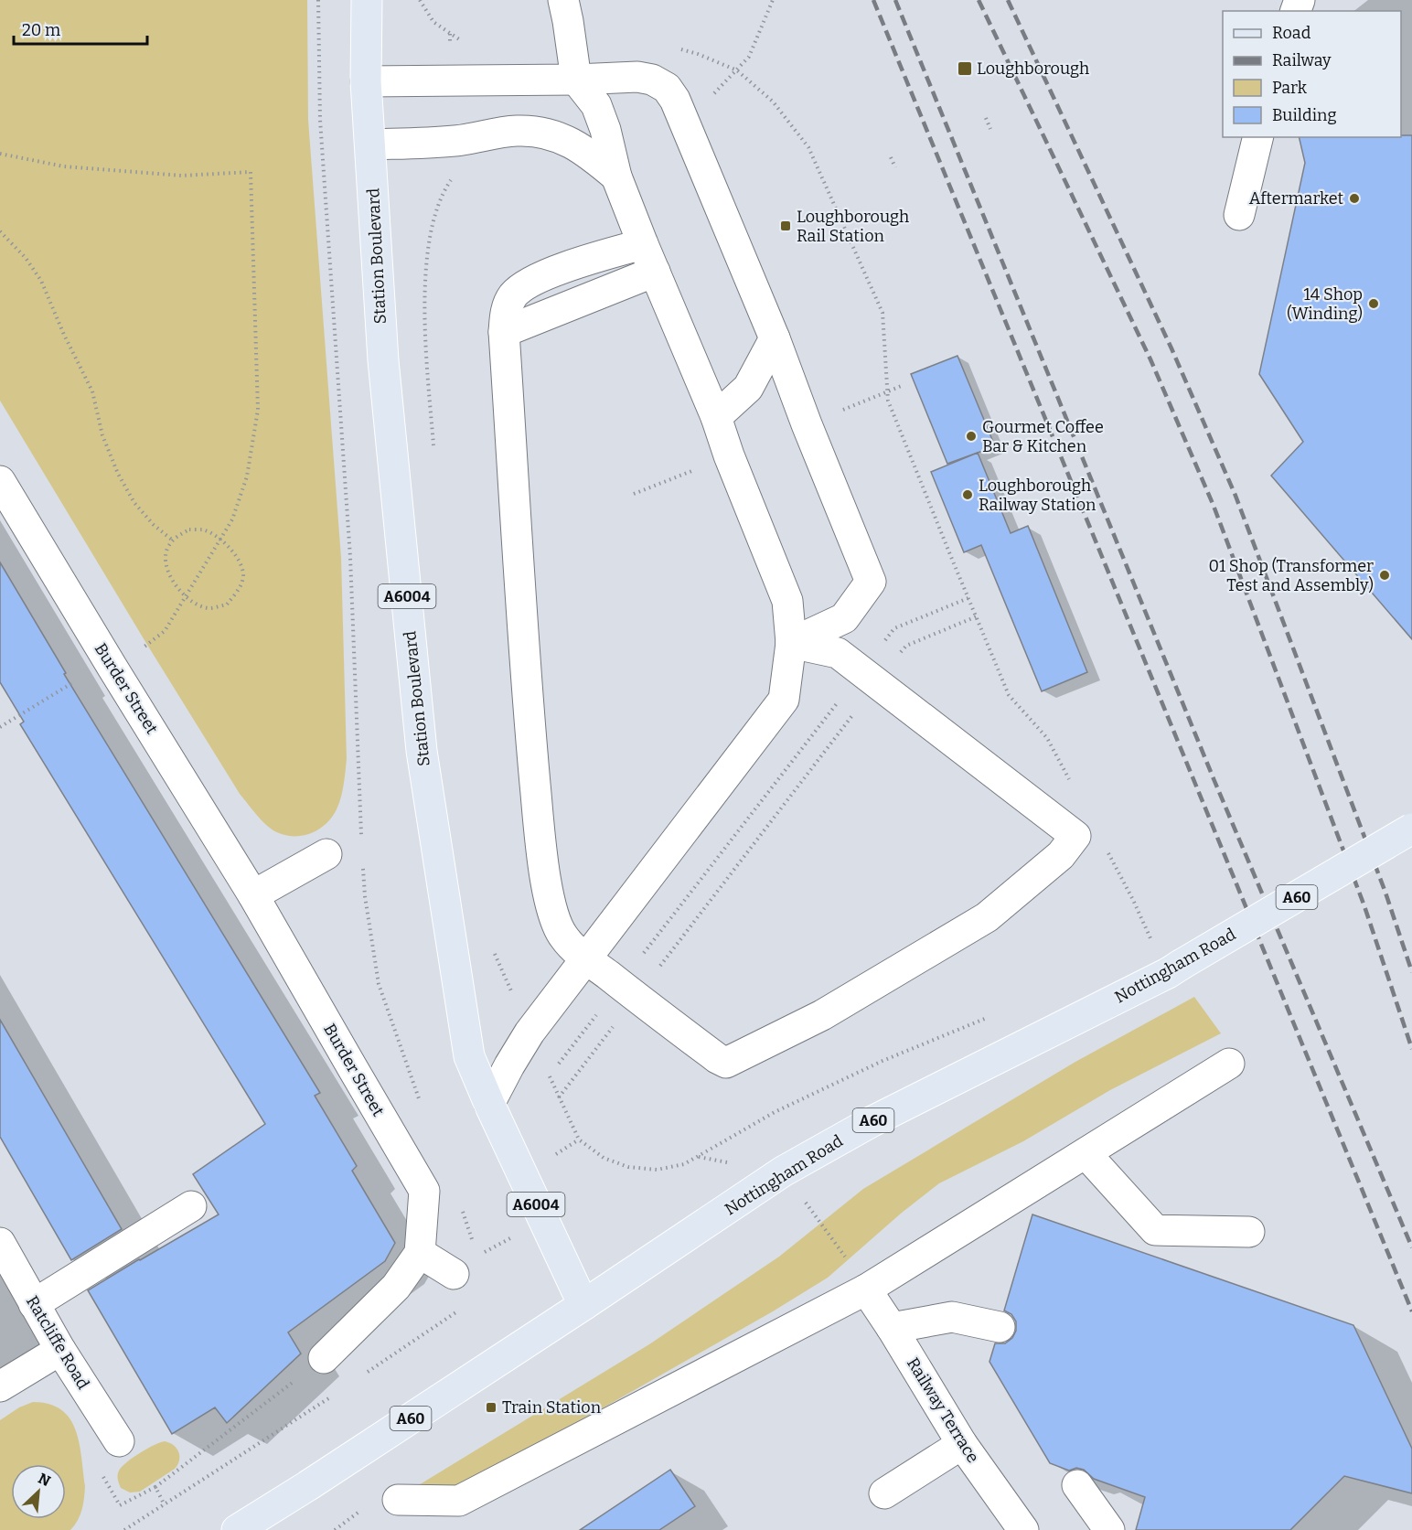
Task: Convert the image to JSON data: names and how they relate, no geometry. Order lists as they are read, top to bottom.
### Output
{
  "streets": {
    "main road": [
      "Station Boulevard",
      "A6004",
      "A60",
      "Nottingham Road"
    ],
    "street": ["Burder Street", "Ratcliffe Road", "Railway Terrace"]
  },
  "crossings": [
    ["Station Boulevard", "Nottingham Road"]
  ],
  "places": {
    "transit": ["Loughborough", "Loughborough Rail Station", "Train Station"],
    "other": [
      "Aftermarket",
      "14 Shop (Winding)",
      "Gourmet Coffee Bar & Kitchen",
      "Loughborough Railway Station",
      "01 Shop (Transformer Test and Assembly)"
    ]
  },
  "legend": [
    "Road",
    "Railway",
    "Park",
    "Building"
  ],
  "scale_bar": "20 m",
  "north": "top right"
}
